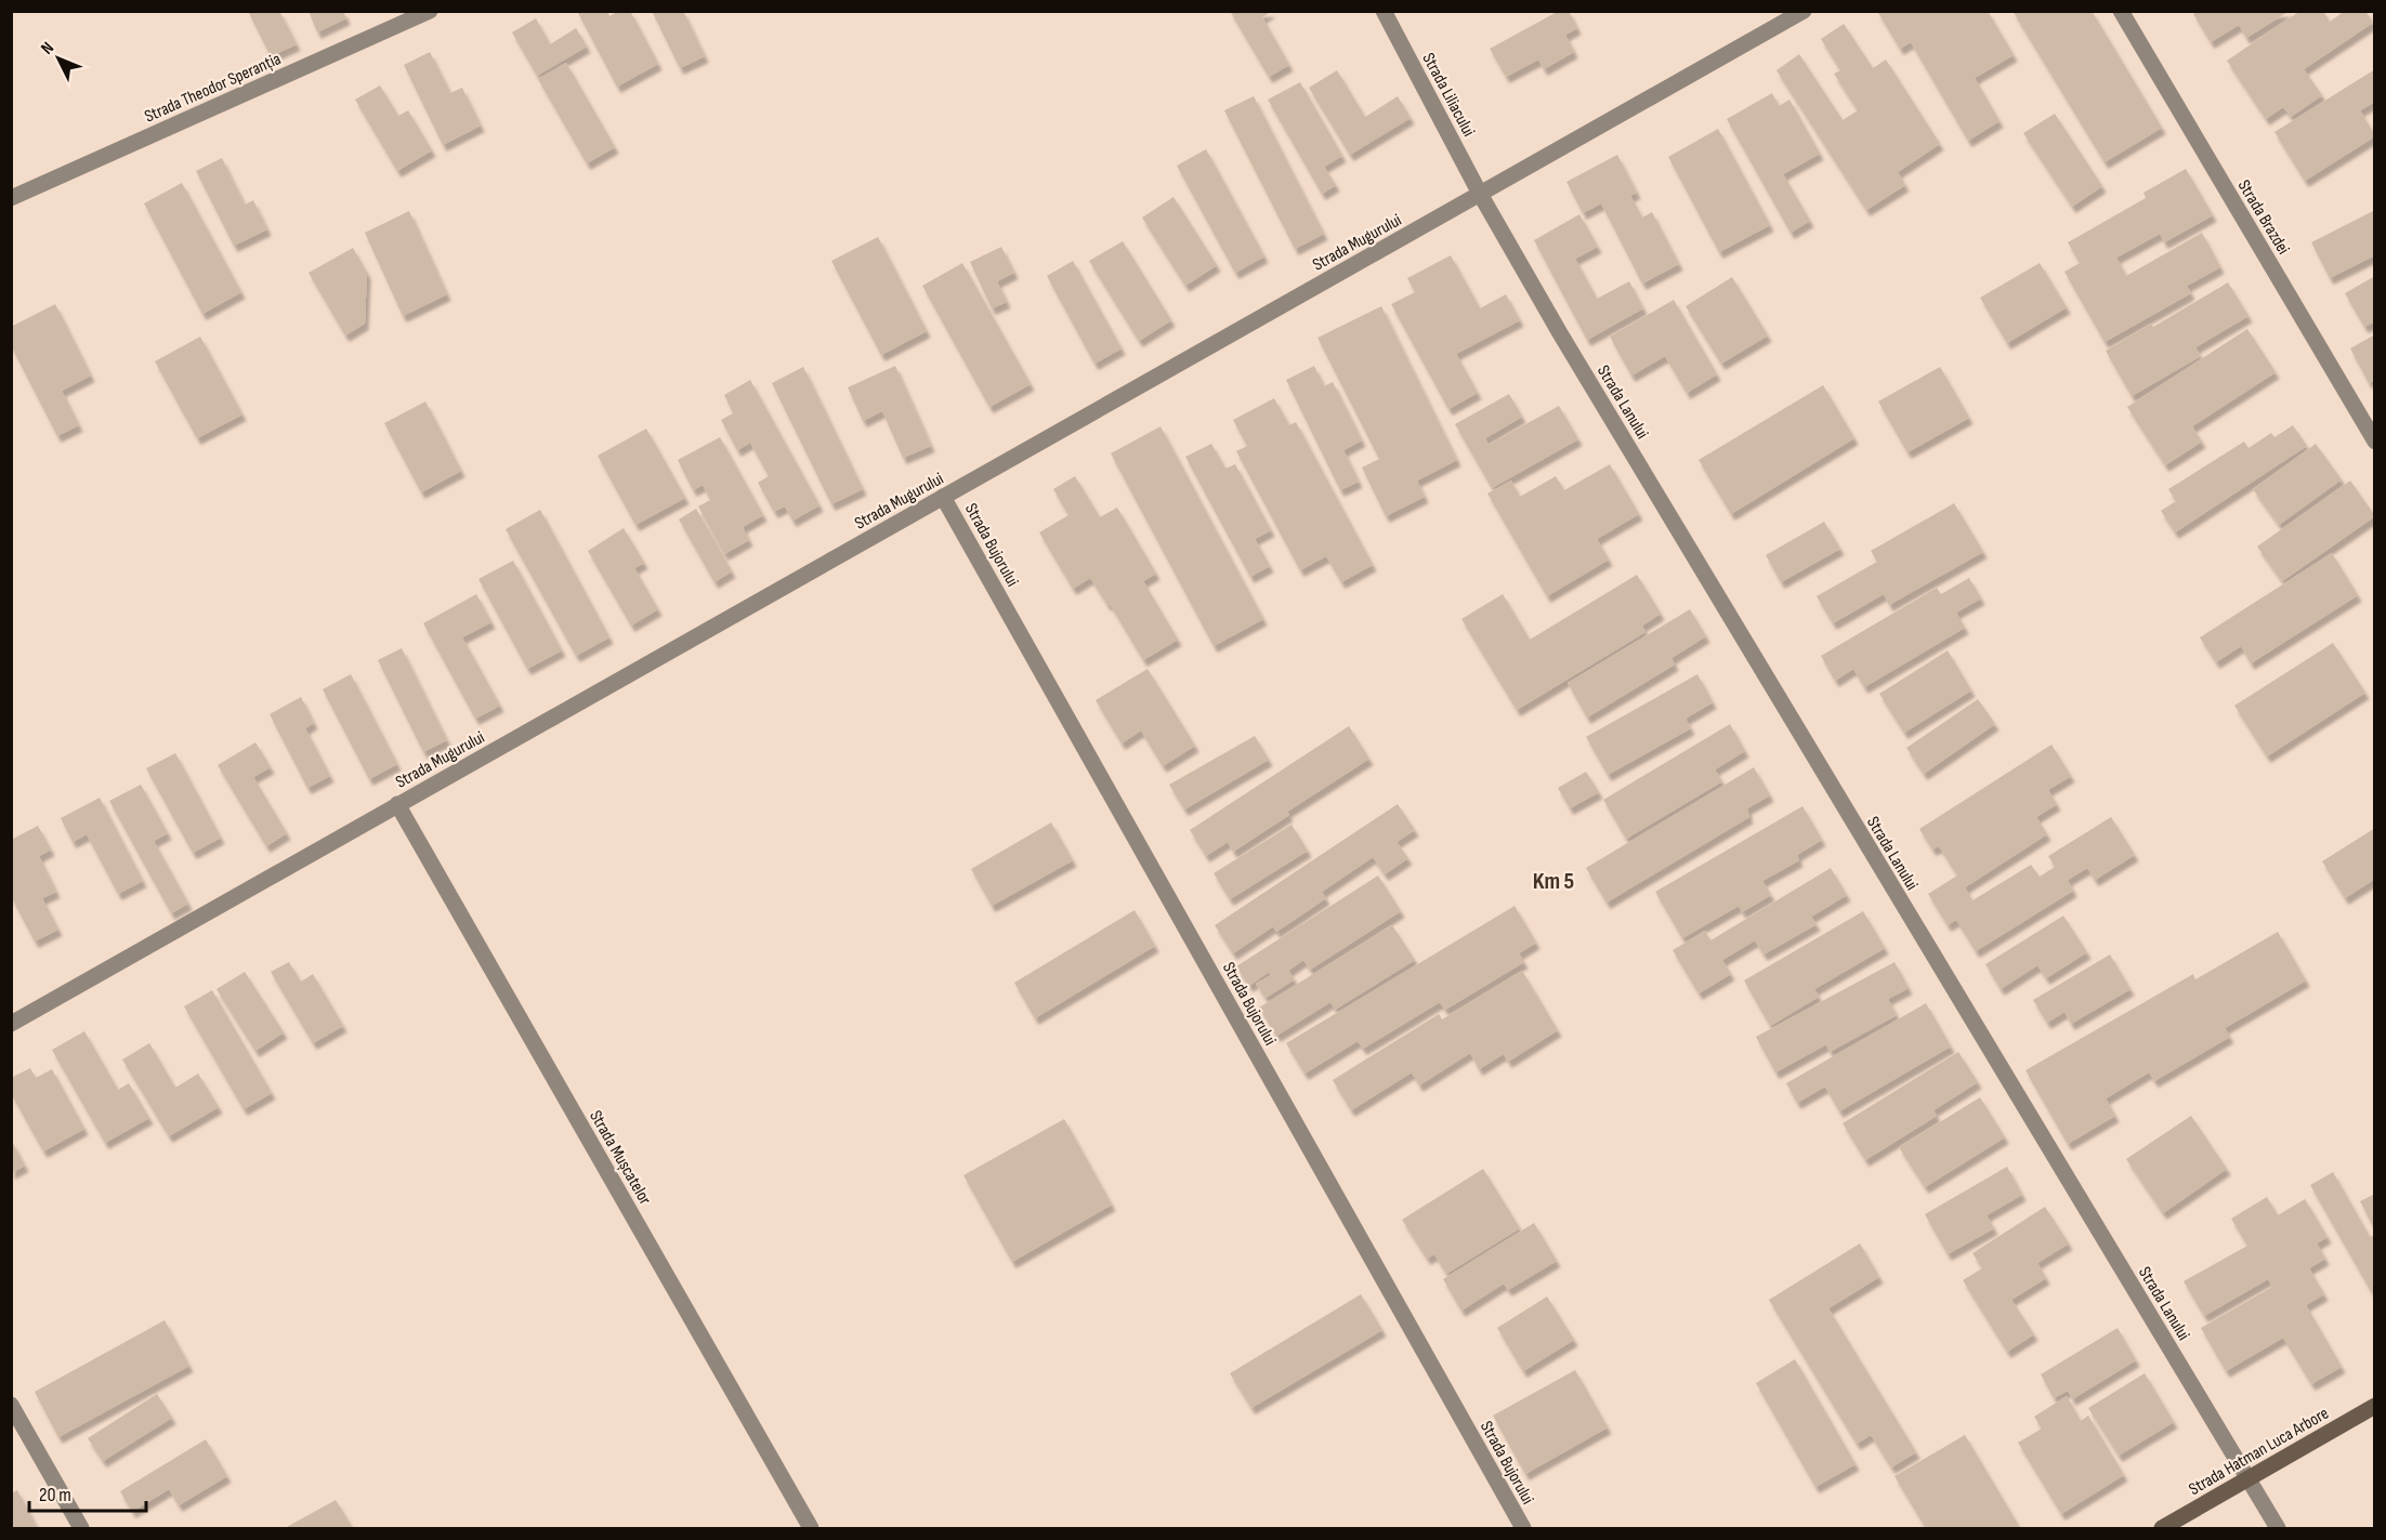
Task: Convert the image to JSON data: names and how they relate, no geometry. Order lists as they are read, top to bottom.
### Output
{
  "streets": {
    "street": [
      "Strada Theodor Speranția",
      "Strada Liliacului",
      "Strada Brazdei",
      "Strada Mugurului",
      "Strada Lanului",
      "Strada Bujorului",
      "Strada Mușcatelor",
      "Strada Hatman Luca Arbore"
    ]
  },
  "crossings": [
    ["Strada Liliacului", "Strada Mugurului"],
    ["Strada Liliacului", "Strada Lanului"],
    ["Strada Mugurului", "Strada Lanului"],
    ["Strada Mugurului", "Strada Bujorului"],
    ["Strada Mugurului", "Strada Mușcatelor"],
    ["Strada Lanului", "Strada Hatman Luca Arbore"]
  ],
  "districts": ["Km 5"],
  "scale_bar": "20 m",
  "north": "top left"
}
